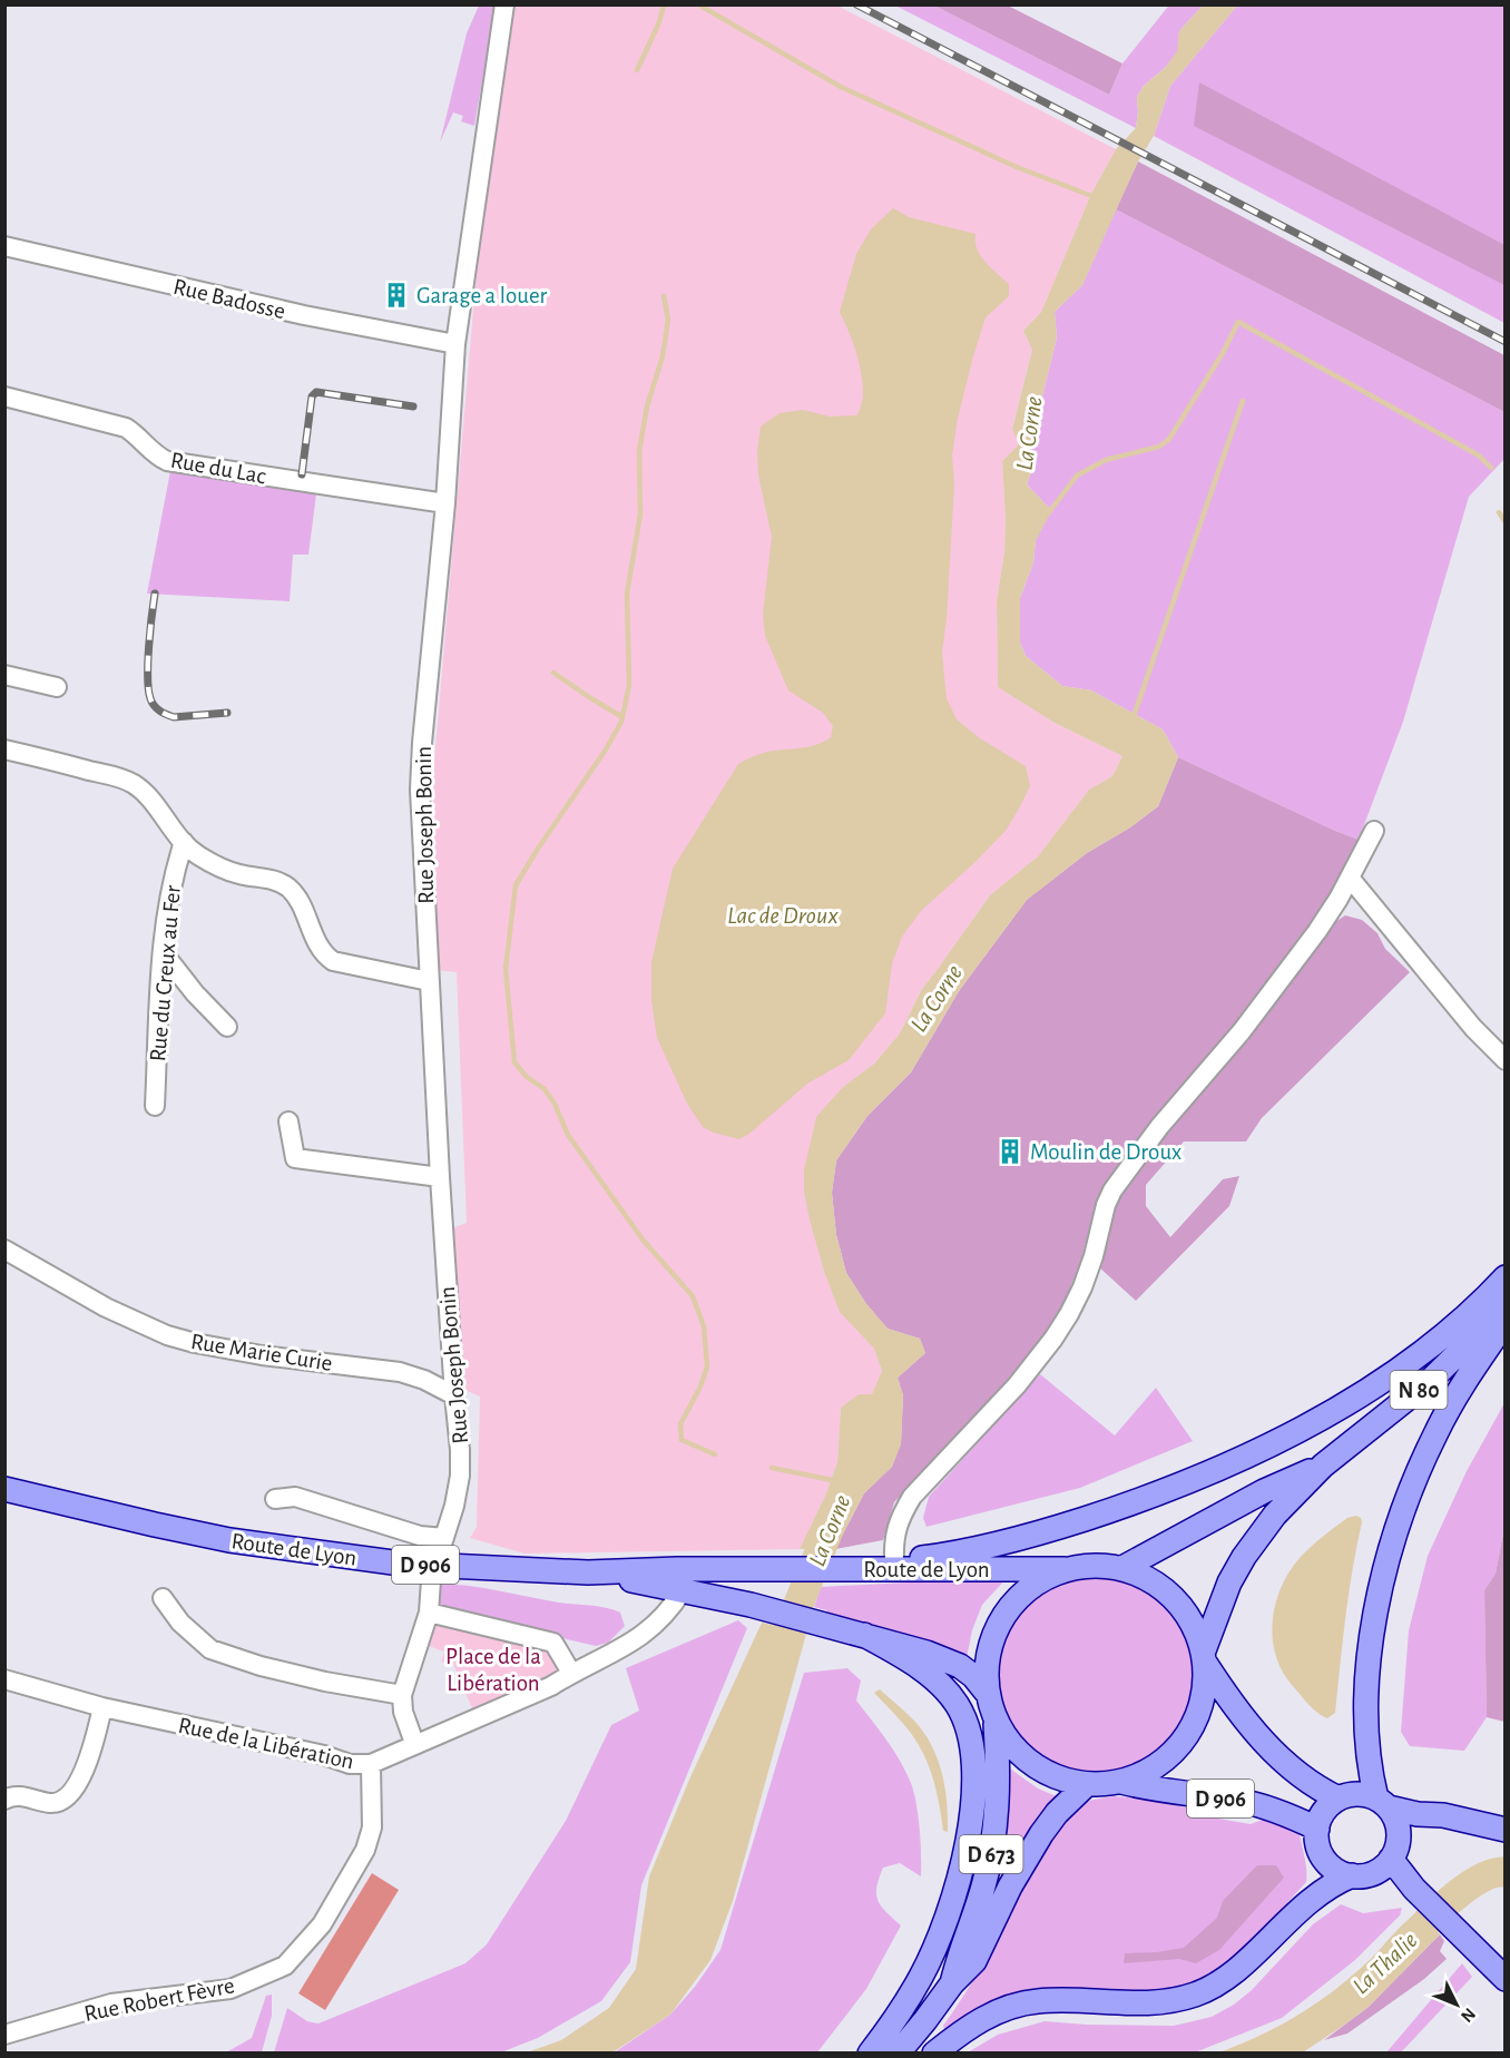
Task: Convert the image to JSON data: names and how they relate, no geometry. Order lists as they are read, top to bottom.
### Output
{
  "streets": {
    "main road": [
      "N 80",
      "Route de Lyon",
      "D 906",
      "D 673"
    ],
    "street": [
      "Rue Badosse",
      "Rue du Lac",
      "Rue Joseph Bonin",
      "Rue du Creux au Fer",
      "Rue Marie Curie",
      "Rue de la Libération",
      "Rue Robert Fèvre"
    ]
  },
  "crossings": [
    ["Rue Badosse", "Rue Joseph Bonin"],
    ["Rue du Lac", "Rue Joseph Bonin"],
    ["Rue Joseph Bonin", "Rue du Creux au Fer"],
    ["Rue Joseph Bonin", "Rue Marie Curie"],
    ["N 80", "Route de Lyon"],
    ["N 80", "D 906"],
    ["N 80", "D 673"],
    ["Route de Lyon", "D 906"],
    ["Route de Lyon", "Rue de la Libération"],
    ["Route de Lyon", "D 673"],
    ["D 906", "D 673"],
    ["Rue de la Libération", "Rue Robert Fèvre"]
  ],
  "water": ["La Corne", "Lac de Droux", "La Thalie"],
  "parks": ["Place de la Libération"],
  "places": {
    "building": ["Garage a louer", "Moulin de Droux"]
  },
  "north": "bottom right"
}
